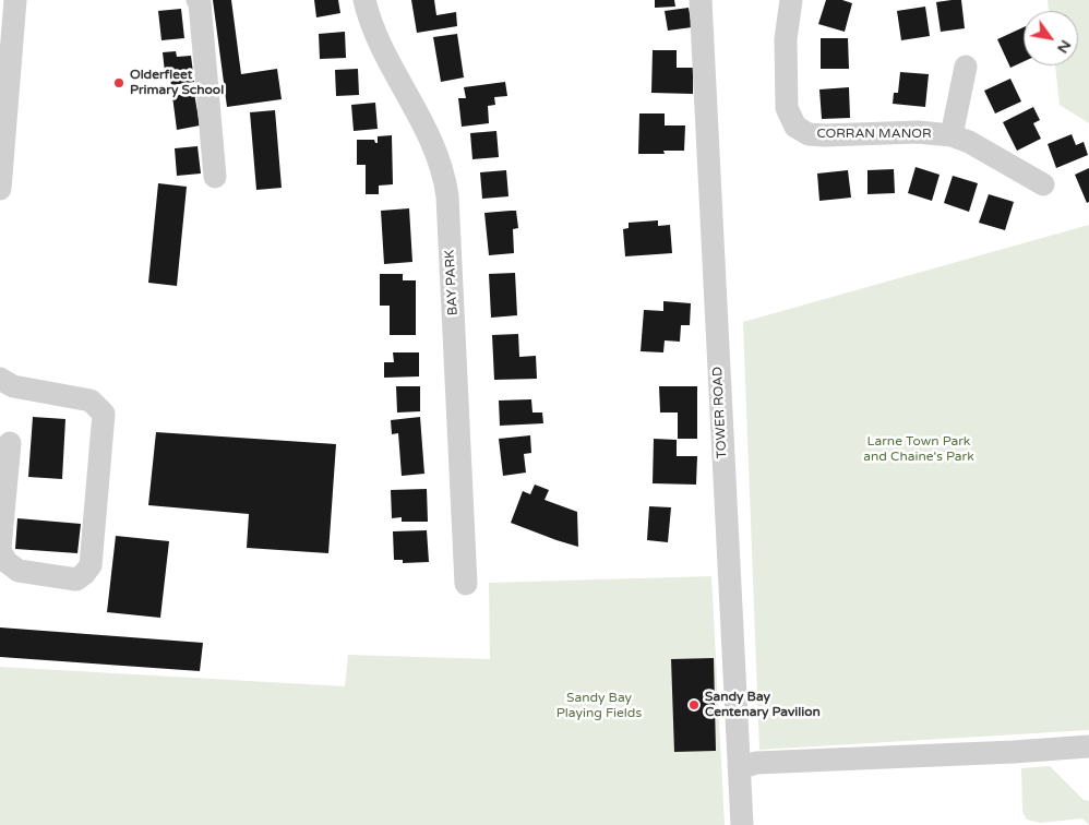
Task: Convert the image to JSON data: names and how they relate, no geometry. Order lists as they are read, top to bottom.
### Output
{
  "streets": {
    "street": ["CORRAN MANOR", "BAY PARK", "TOWER ROAD"]
  },
  "parks": ["Larne Town Park and Chaine's Park", "Sandy Bay Playing Fields"],
  "places": ["Olderfleet Primary School", "Sandy Bay Centenary Pavilion"],
  "north": "bottom right"
}
